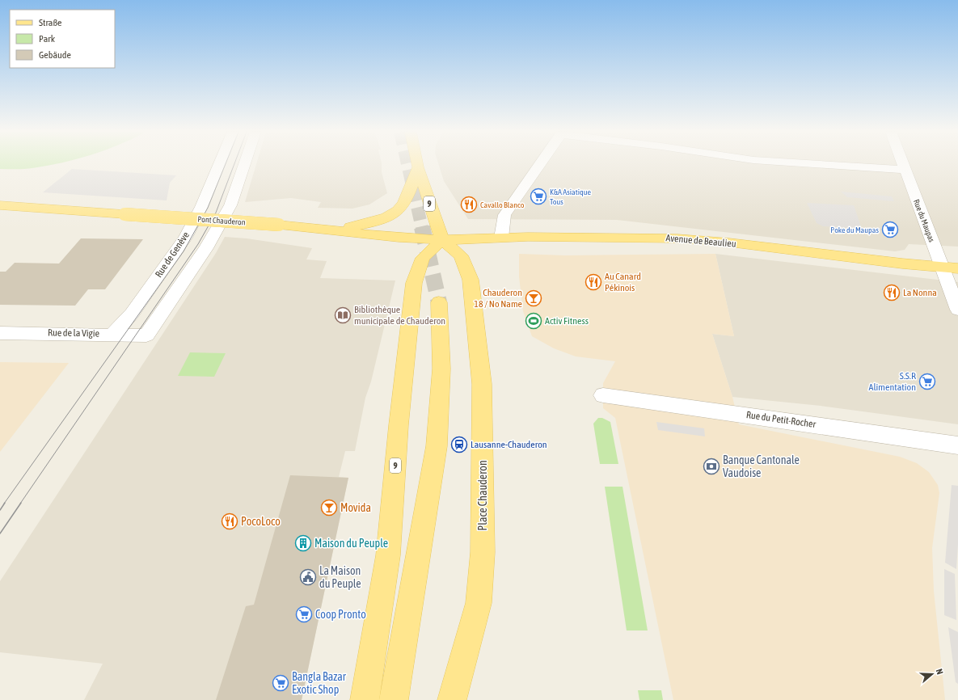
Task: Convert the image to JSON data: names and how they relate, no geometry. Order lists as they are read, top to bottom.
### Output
{
  "streets": {
    "main road": [
      "9",
      "Pont Chauderon",
      "Avenue de Beaulieu",
      "Place Chauderon"
    ],
    "street": [
      "Rue du Maupas",
      "Rue de Genève",
      "Rue de la Vigie",
      "Rue du Petit-Rocher"
    ]
  },
  "crossings": [
    ["9", "Pont Chauderon"],
    ["9", "Avenue de Beaulieu"],
    ["9", "Place Chauderon"],
    ["Pont Chauderon", "Avenue de Beaulieu"],
    ["Pont Chauderon", "Place Chauderon"],
    ["Rue du Maupas", "Avenue de Beaulieu"],
    ["Avenue de Beaulieu", "Place Chauderon"],
    ["Rue de Genève", "Rue de la Vigie"]
  ],
  "places": {
    "supermarket": [
      "K&A Asiatique Tous",
      "Poke du Maupas",
      "S.S.R Alimentation",
      "Coop Pronto",
      "Bangla Bazar Exotic Shop"
    ],
    "restaurant": [
      "Cavallo Blanco",
      "Au Canard Pékinois",
      "La Nonna",
      "PocoLoco"
    ],
    "bar": ["Chauderon 18 / No Name", "Movida"],
    "library": ["Bibliothèque municipale de Chauderon"],
    "sports": ["Activ Fitness"],
    "station": ["Lausanne-Chauderon"],
    "bank": ["Banque Cantonale Vaudoise"],
    "building": ["Maison du Peuple"],
    "public building": ["La Maison du Peuple"]
  },
  "legend": ["Straße", "Park", "Gebäude"],
  "north": "right"
}
